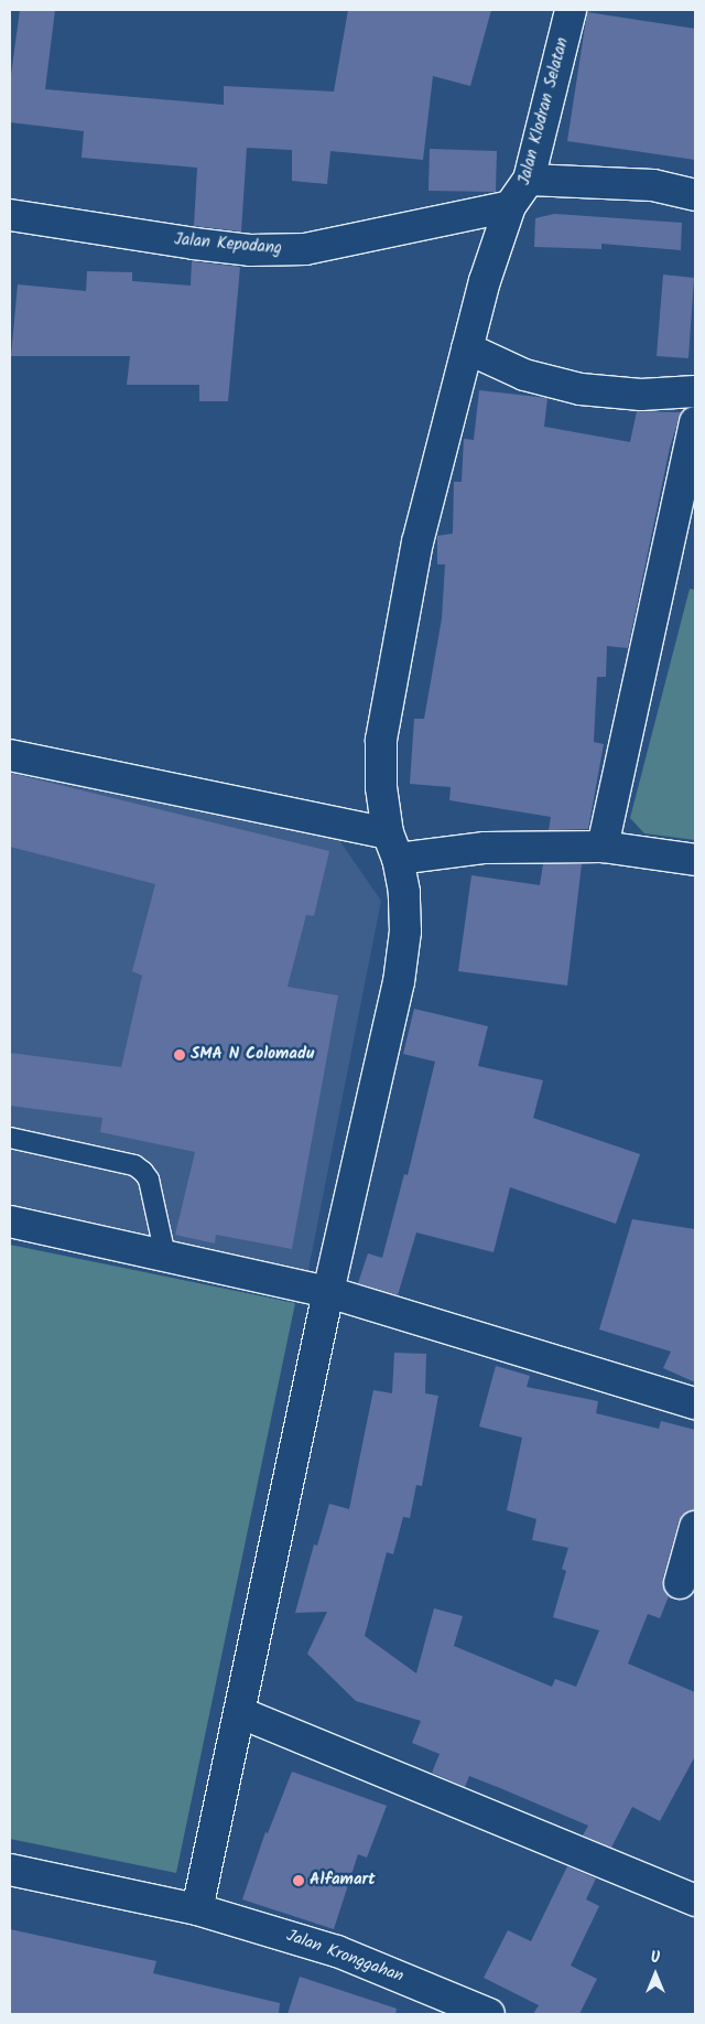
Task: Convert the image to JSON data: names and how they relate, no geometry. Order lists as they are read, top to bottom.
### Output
{
  "streets": {
    "street": ["Jalan Klodran Selatan", "Jalan Kepodang", "Jalan Kronggahan"]
  },
  "crossings": [
    ["Jalan Klodran Selatan", "Jalan Kepodang"],
    ["Jalan Klodran Selatan", "Jalan Kronggahan"]
  ],
  "places": ["SMA N Colomadu", "Alfamart"],
  "north": "top"
}
